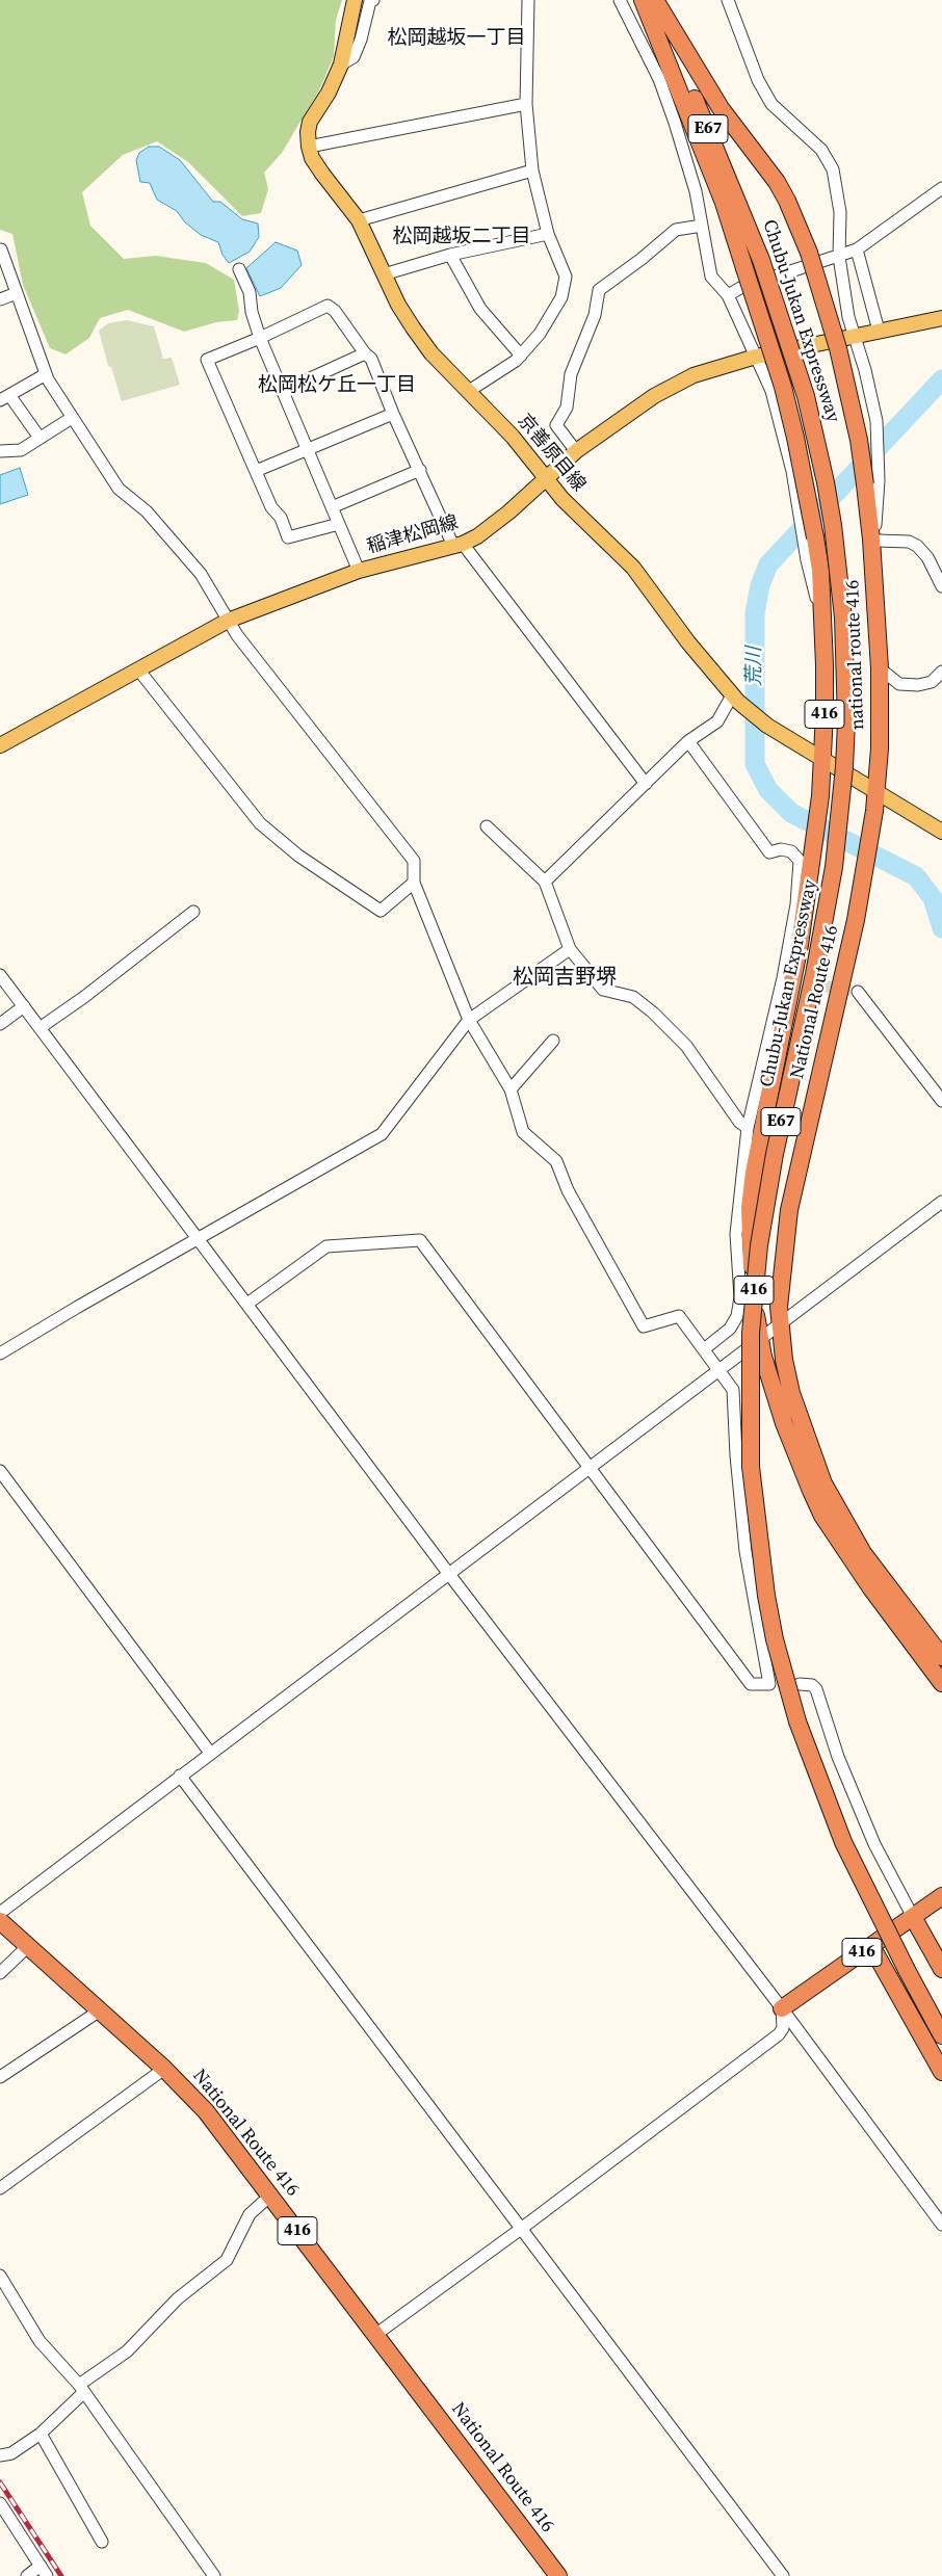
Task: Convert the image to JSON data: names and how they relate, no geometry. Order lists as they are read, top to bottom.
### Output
{
  "streets": {
    "highway": [
      "E67",
      "Chubu-Jukan Expressway",
      "national route 416",
      "416",
      "National Route 416"
    ],
    "main road": ["京善原目線", "稲津松岡線"]
  },
  "crossings": [
    ["京善原目線", "稲津松岡線"],
    ["京善原目線", "national route 416"],
    ["京善原目線", "National Route 416"],
    ["national route 416", "National Route 416"]
  ],
  "districts": [
    "松岡越坂一丁目",
    "松岡越坂二丁目",
    "松岡松ケ丘一丁目",
    "松岡吉野堺"
  ],
  "water": ["荒川"]
}
